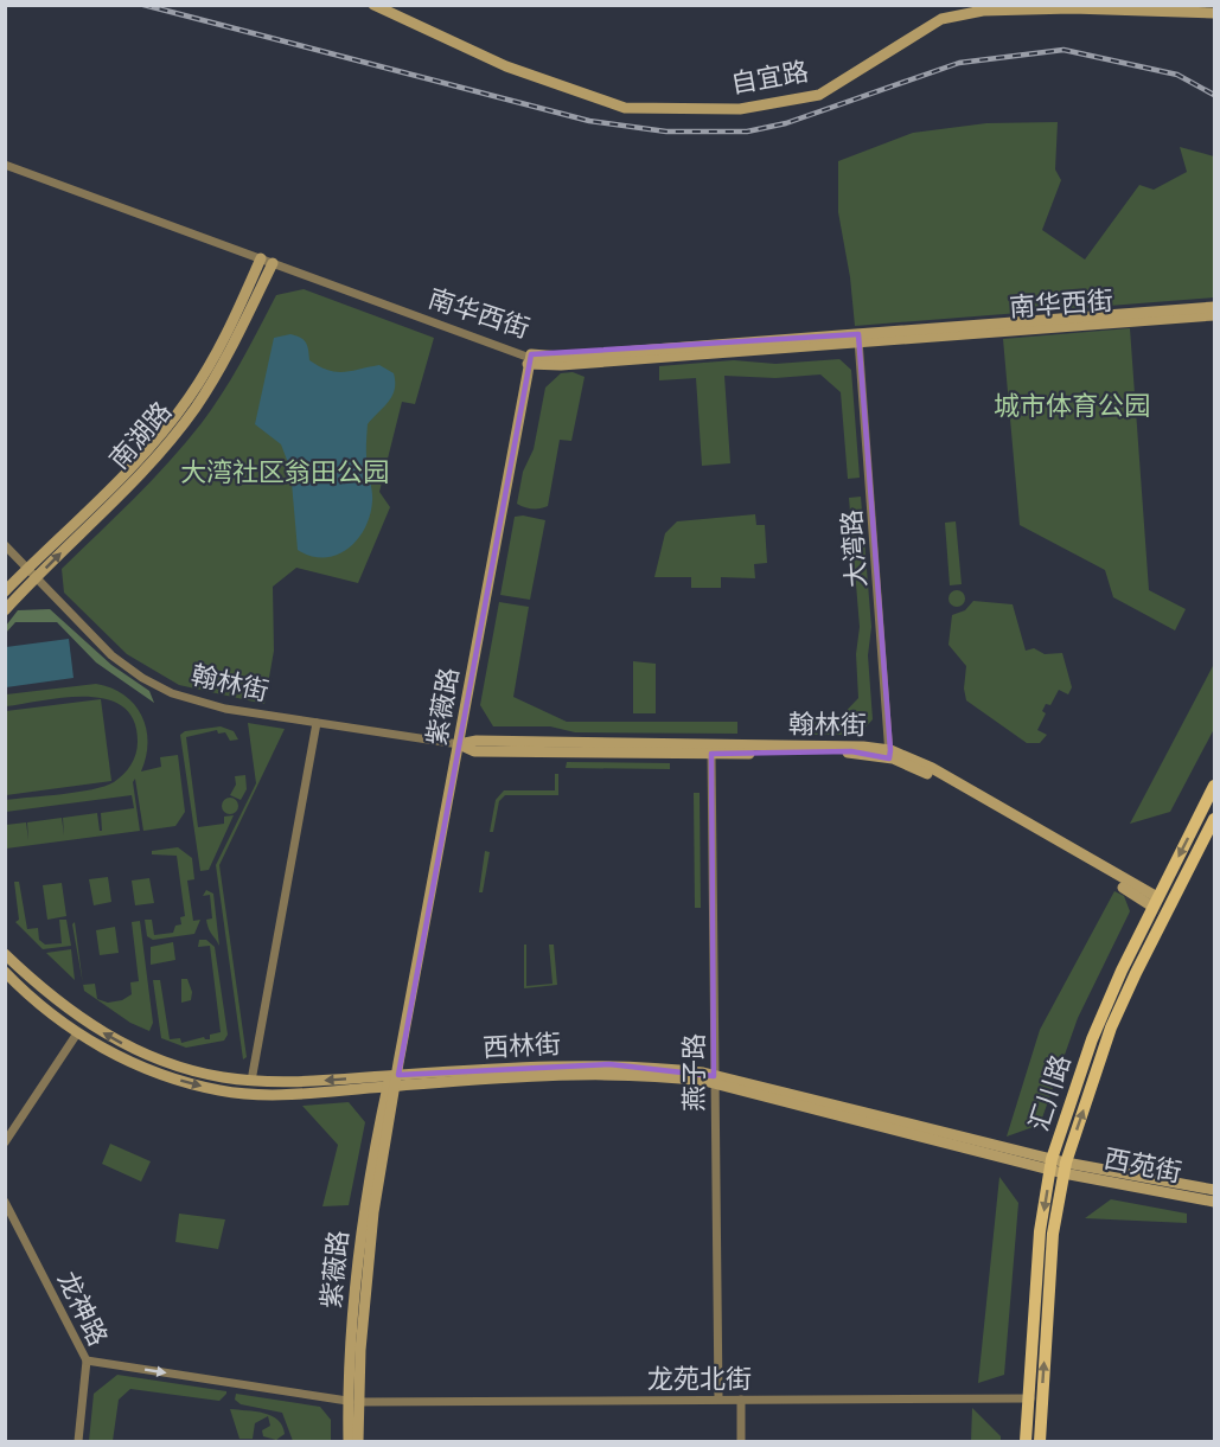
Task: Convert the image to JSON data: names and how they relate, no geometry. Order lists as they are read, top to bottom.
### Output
{
  "streets": {
    "main road": [
      "自宜路",
      "南华西街",
      "南湖路",
      "翰林街",
      "紫薇路",
      "西林街",
      "汇川路",
      "西苑街"
    ],
    "street": [
      "大湾路",
      "燕子路",
      "龙神路",
      "龙苑北街"
    ]
  },
  "crossings": [
    ["南华西街", "南湖路"],
    ["南华西街", "大湾路"],
    ["南华西街", "紫薇路"],
    ["南湖路", "翰林街"],
    ["大湾路", "翰林街"],
    ["翰林街", "紫薇路"],
    ["翰林街", "燕子路"],
    ["翰林街", "汇川路"],
    ["紫薇路", "西林街"],
    ["紫薇路", "龙苑北街"],
    ["西林街", "燕子路"],
    ["西林街", "汇川路"],
    ["西林街", "西苑街"],
    ["燕子路", "龙苑北街"],
    ["汇川路", "西苑街"],
    ["汇川路", "龙苑北街"],
    ["龙神路", "龙苑北街"]
  ],
  "parks": ["城市体育公园", "大湾社区翁田公园"]
}
